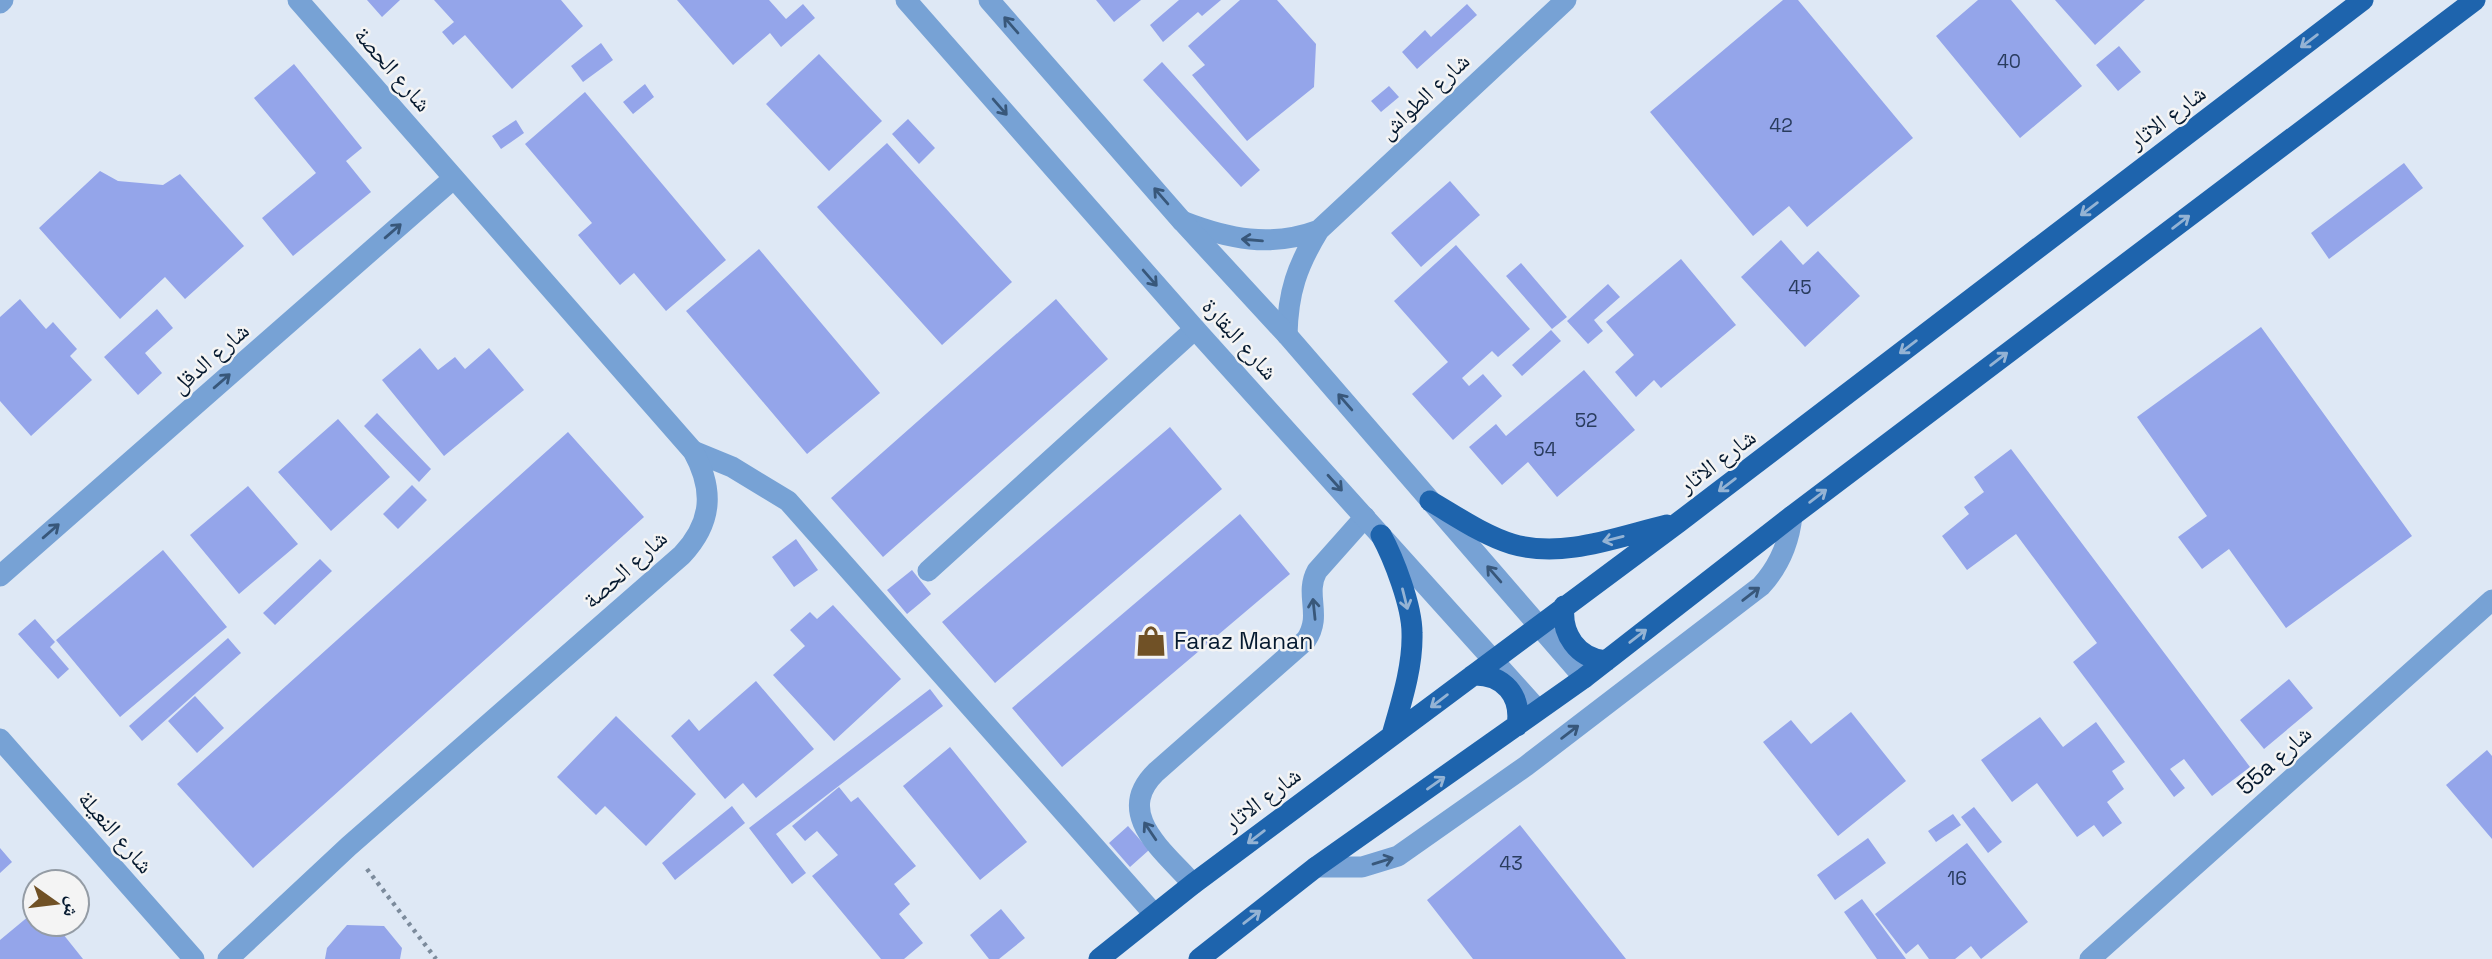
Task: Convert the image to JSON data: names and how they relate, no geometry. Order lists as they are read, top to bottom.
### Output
{
  "streets": {
    "main road": ["شارع الاثار"],
    "street": [
      "شارع الحصة",
      "شارع الطواش",
      "شارع البقارة",
      "شارع الدقل",
      "55a شارع",
      "شارع النعيلة"
    ]
  },
  "crossings": [
    ["شارع الحصة", "شارع الدقل"],
    ["شارع الطواش", "شارع البقارة"],
    ["شارع الاثار", "شارع البقارة"]
  ],
  "one_way": ["شارع الدقل"],
  "places": {
    "shop": ["Faraz Manan"]
  },
  "house_numbers": [
    "40",
    "42",
    "45",
    "52",
    "54",
    "43",
    "16"
  ],
  "north": "right"
}
